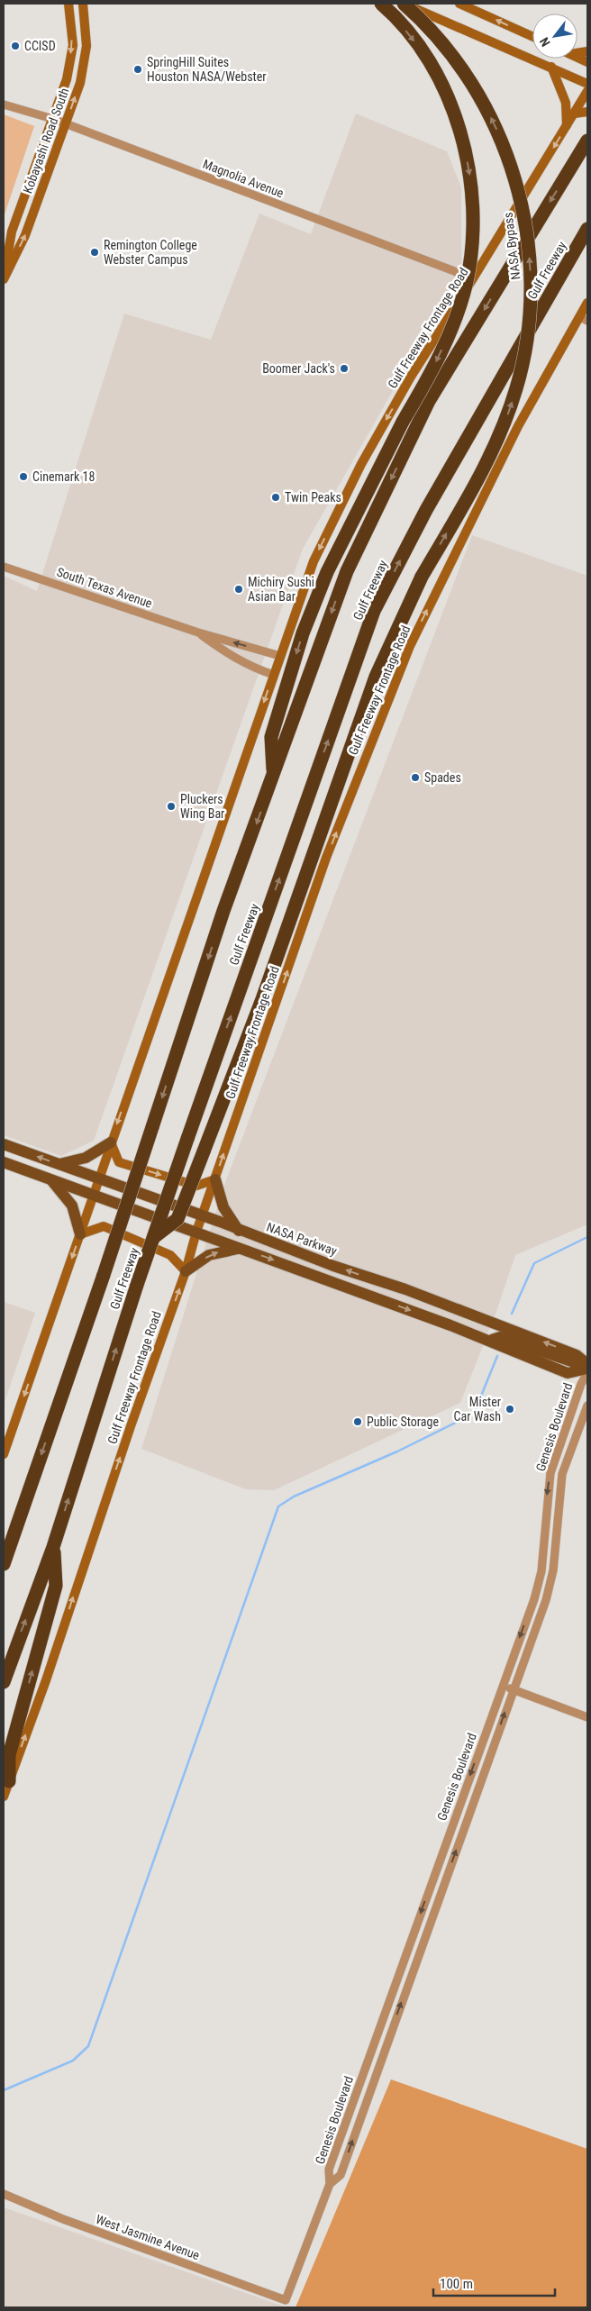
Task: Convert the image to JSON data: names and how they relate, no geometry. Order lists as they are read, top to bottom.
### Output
{
  "streets": {
    "highway": ["NASA Bypass", "Gulf Freeway"],
    "main road": ["Kobayashi Road South", "Gulf Freeway Frontage Road", "NASA Parkway"],
    "street": [
      "Magnolia Avenue",
      "South Texas Avenue",
      "Genesis Boulevard",
      "West Jasmine Avenue"
    ]
  },
  "crossings": [
    ["Kobayashi Road South", "Magnolia Avenue"],
    ["Magnolia Avenue", "Gulf Freeway Frontage Road"],
    ["NASA Bypass", "Gulf Freeway"],
    ["Gulf Freeway Frontage Road", "South Texas Avenue"],
    ["Gulf Freeway Frontage Road", "NASA Parkway"],
    ["Genesis Boulevard", "West Jasmine Avenue"]
  ],
  "one_way": ["NASA Bypass"],
  "places": [
    "CCISD",
    "SpringHill Suites Houston NASA/Webster",
    "Remington College Webster Campus",
    "Boomer Jack's",
    "Cinemark 18",
    "Twin Peaks",
    "Michiry Sushi Asian Bar",
    "Spades",
    "Pluckers Wing Bar",
    "Mister Car Wash",
    "Public Storage"
  ],
  "scale_bar": "100 m",
  "north": "bottom left"
}
